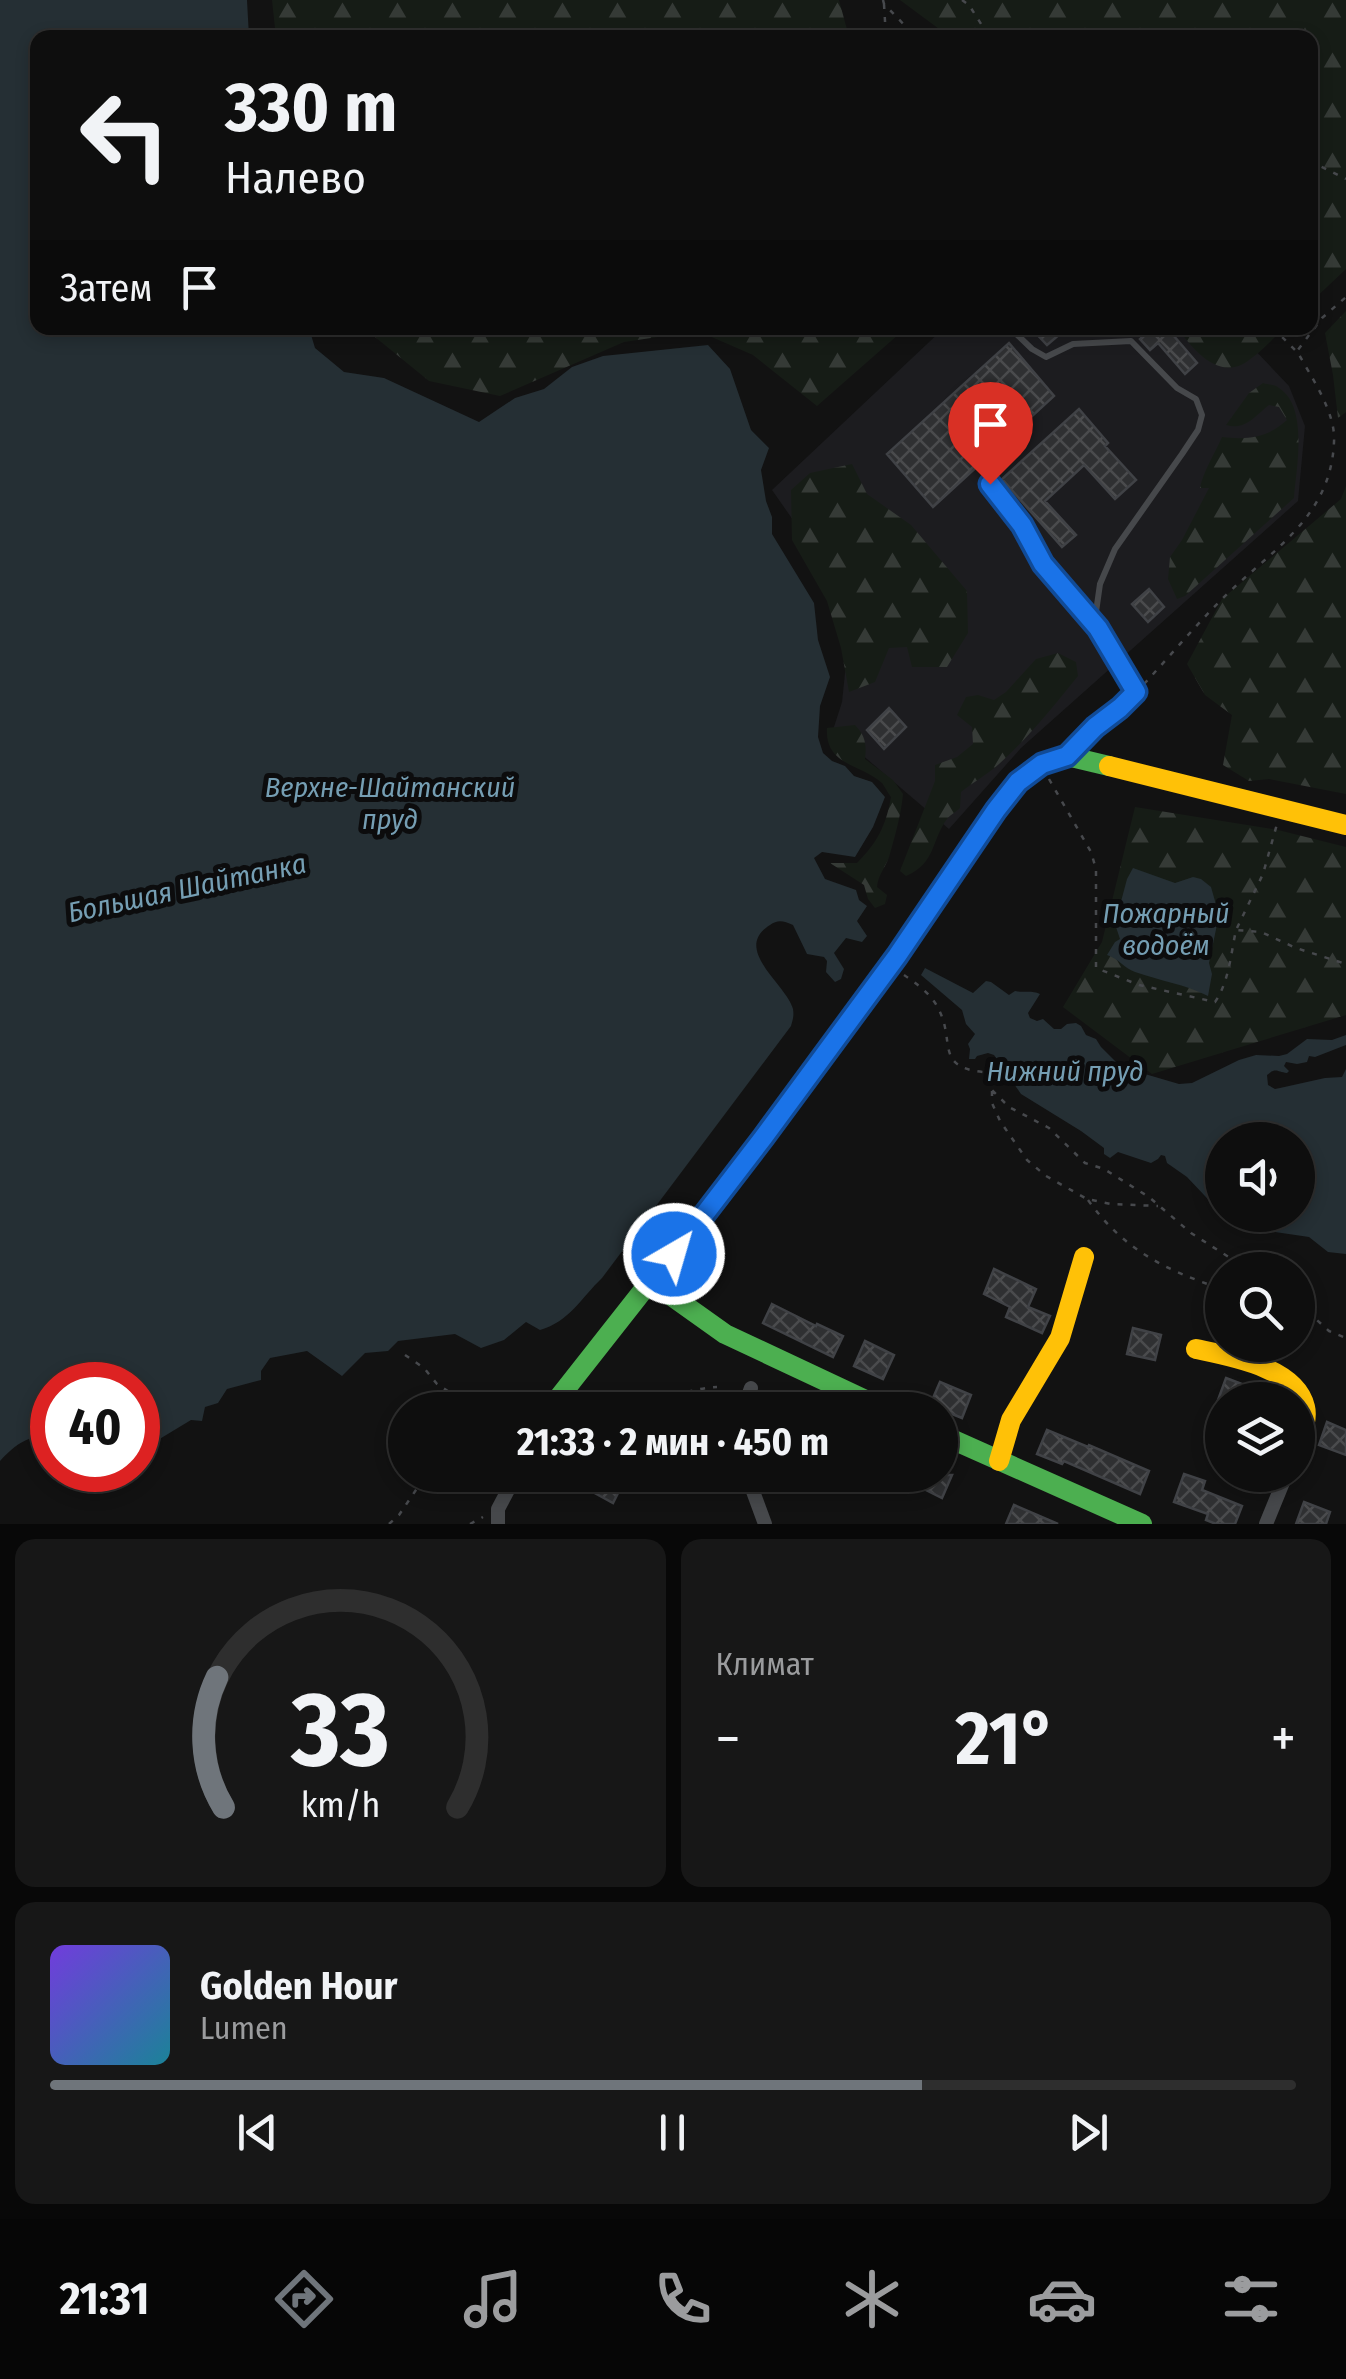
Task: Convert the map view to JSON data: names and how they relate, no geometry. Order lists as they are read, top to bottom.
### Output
{
  "water": [
    "Верхне-Шайтанский пруд",
    "Большая Шайтанка",
    "Пожарный водоём",
    "Нижний пруд"
  ],
  "page": {
    "turn": ["330 m", "Налево"],
    "then": "Затем",
    "limit": "40",
    "trip": "21:33 · 2 мин · 450 m",
    "tile": "Климат",
    "heat": ["−", "21°", "+"],
    "song": ["Golden Hour", "Lumen"],
    "tabs": "21:31",
    "gauge": ["33", "km/h"]
  }
}
